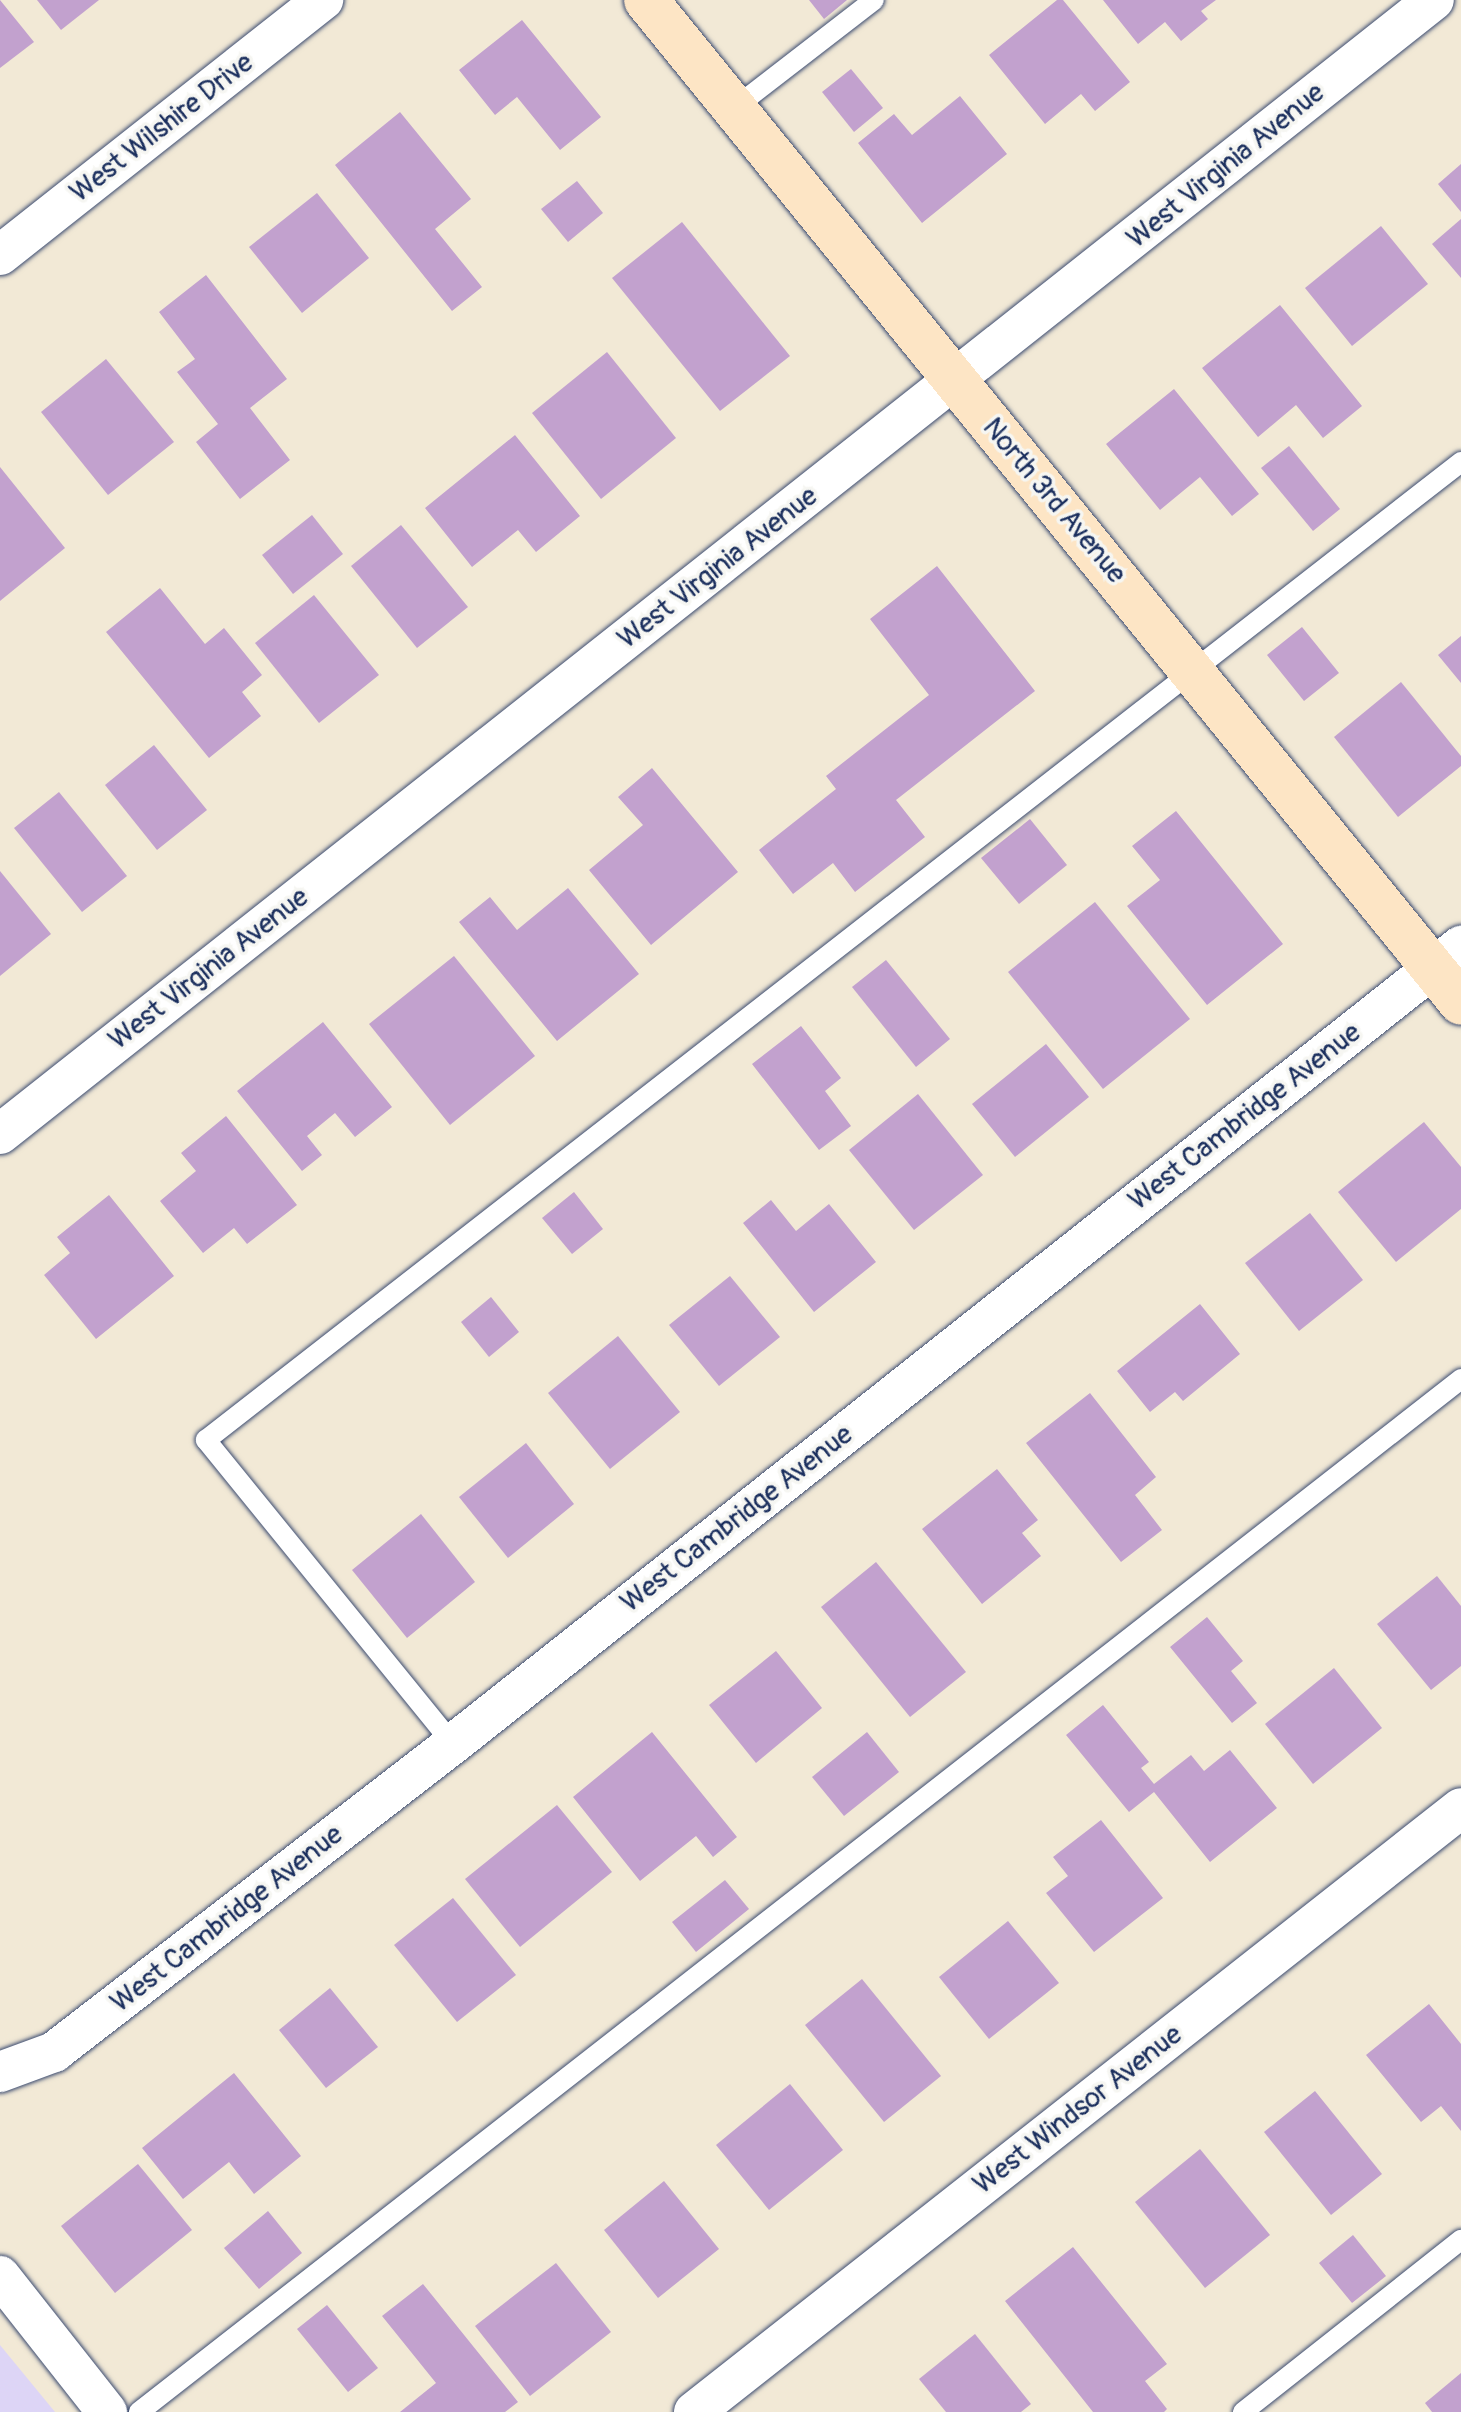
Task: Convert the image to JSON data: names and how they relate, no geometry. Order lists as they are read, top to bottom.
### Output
{
  "streets": {
    "street": [
      "West Wilshire Drive",
      "West Virginia Avenue",
      "North 3rd Avenue",
      "West Cambridge Avenue",
      "West Windsor Avenue"
    ]
  },
  "crossings": [
    ["West Virginia Avenue", "North 3rd Avenue"],
    ["North 3rd Avenue", "West Cambridge Avenue"]
  ]
}
